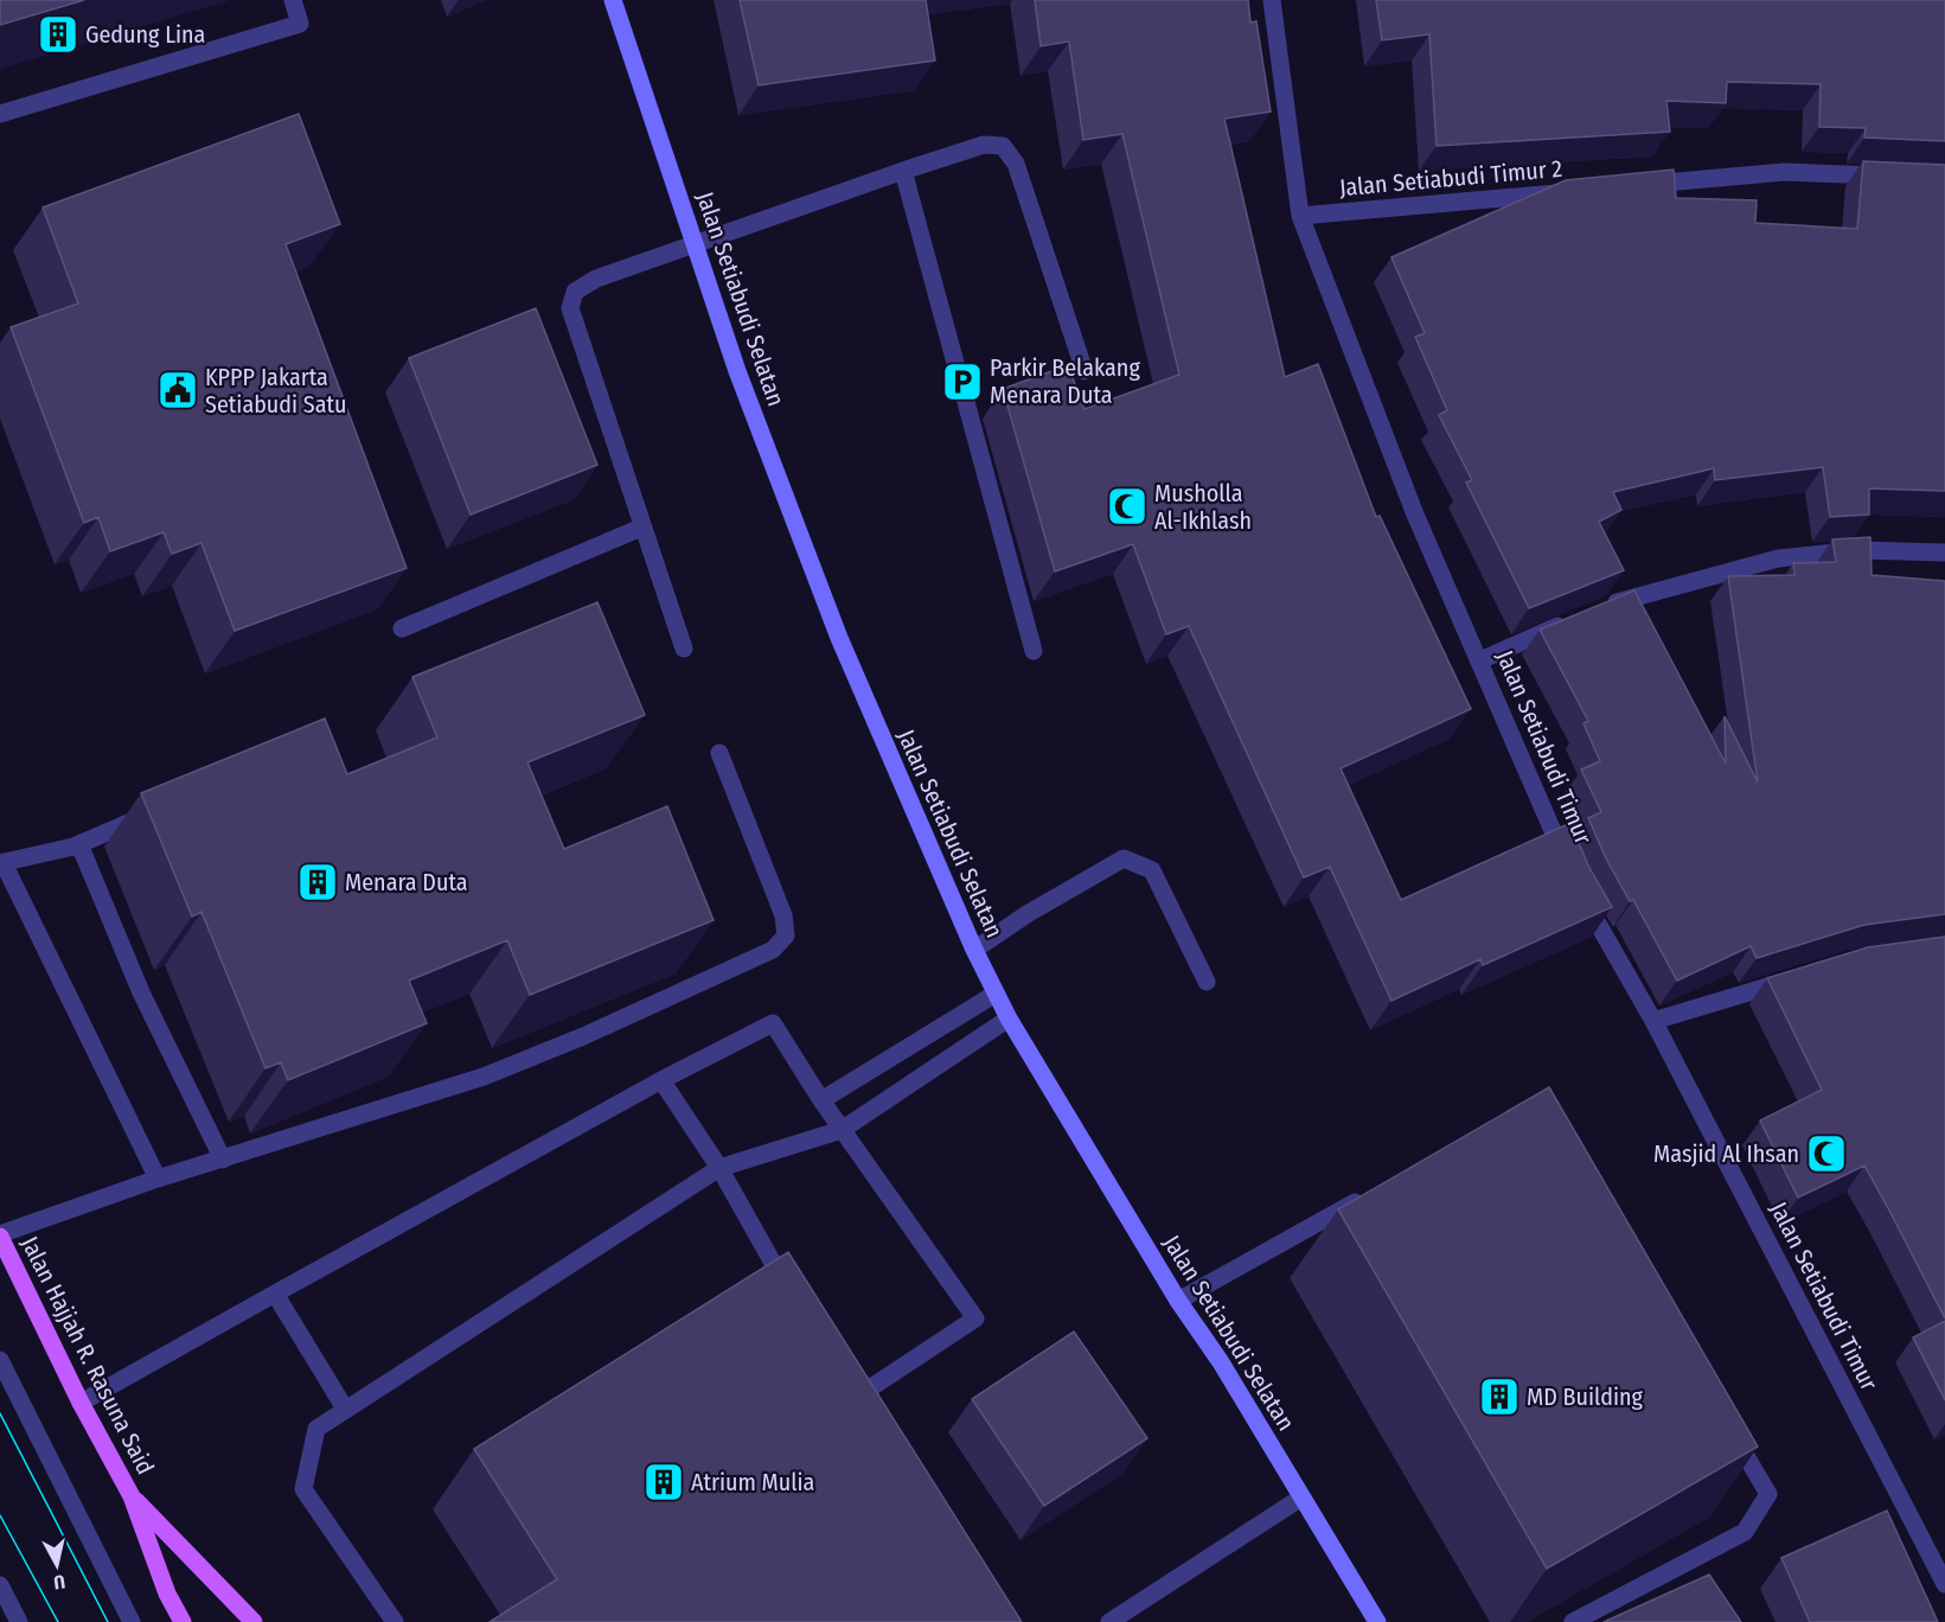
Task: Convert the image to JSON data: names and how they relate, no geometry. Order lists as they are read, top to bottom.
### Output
{
  "streets": {
    "main road": ["Jalan Hajjah R. Rasuna Said"],
    "street": ["Jalan Setiabudi Timur 2", "Jalan Setiabudi Selatan", "Jalan Setiabudi Timur"]
  },
  "crossings": [
    ["Jalan Setiabudi Timur 2", "Jalan Setiabudi Timur"]
  ],
  "places": {
    "building": [
      "Gedung Lina",
      "Menara Duta",
      "MD Building",
      "Atrium Mulia"
    ],
    "parking": ["Parkir Belakang Menara Duta"],
    "public building": ["KPPP Jakarta Setiabudi Satu"],
    "mosque": ["Musholla Al-Ikhlash", "Masjid Al Ihsan"]
  },
  "north": "bottom"
}
